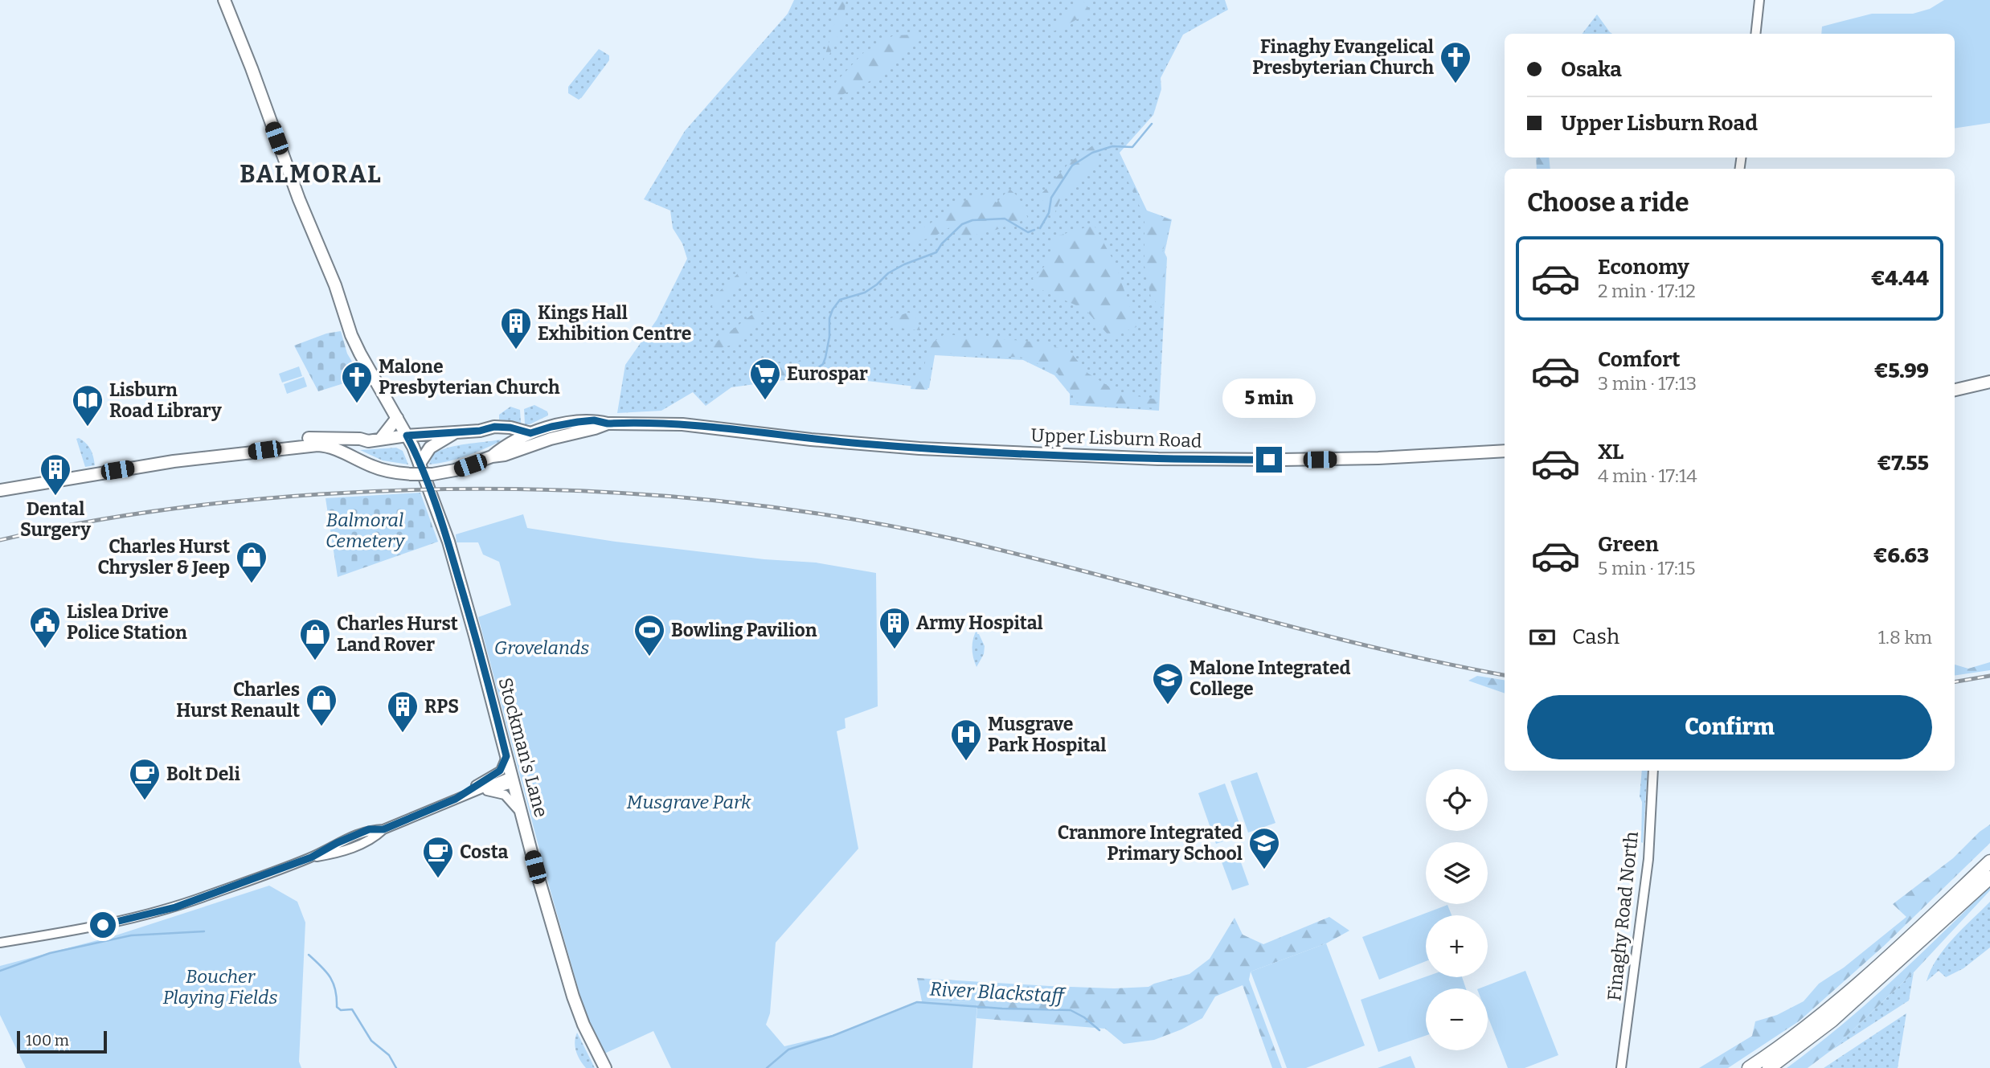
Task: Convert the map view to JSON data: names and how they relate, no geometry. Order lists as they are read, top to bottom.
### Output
{
  "streets": {
    "main road": ["Upper Lisburn Road", "Stockman's Lane"],
    "street": ["Finaghy Road North"]
  },
  "districts": ["BALMORAL"],
  "water": ["River Blackstaff"],
  "parks": [
    "Balmoral Cemetery",
    "Grovelands",
    "Musgrave Park",
    "Boucher Playing Fields"
  ],
  "places": {
    "church": ["Finaghy Evangelical Presbyterian Church", "Malone Presbyterian Church"],
    "building": [
      "Kings Hall Exhibition Centre",
      "Dental Surgery",
      "Army Hospital",
      "RPS"
    ],
    "supermarket": ["Eurospar"],
    "library": ["Lisburn Road Library"],
    "shop": ["Charles Hurst Chrysler & Jeep", "Charles Hurst Land Rover", "Charles Hurst Renault"],
    "public building": ["Lislea Drive Police Station"],
    "sports": ["Bowling Pavilion"],
    "school or university": ["Malone Integrated College", "Cranmore Integrated Primary School"],
    "hospital": ["Musgrave Park Hospital"],
    "cafe": ["Bolt Deli", "Costa"]
  },
  "scale_bar": "100 m",
  "page": {
    "banner": ["Osaka", "Upper Lisburn Road"],
    "heading": "Choose a ride",
    "list": [
      {
        "name": "Economy",
        "note": "2 min · 17:12",
        "value": "€4.44"
      },
      {
        "name": "Comfort",
        "note": "3 min · 17:13",
        "value": "€5.99"
      },
      {
        "name": "XL",
        "note": "4 min · 17:14",
        "value": "€7.55"
      },
      {
        "name": "Green",
        "note": "5 min · 17:15",
        "value": "€6.63"
      }
    ],
    "bubble": "5 min",
    "pay": ["Cash", "1.8 km"],
    "buttons": "Confirm",
    "map_buttons": ["+", "−"],
    "scale": "100 m"
  }
}
